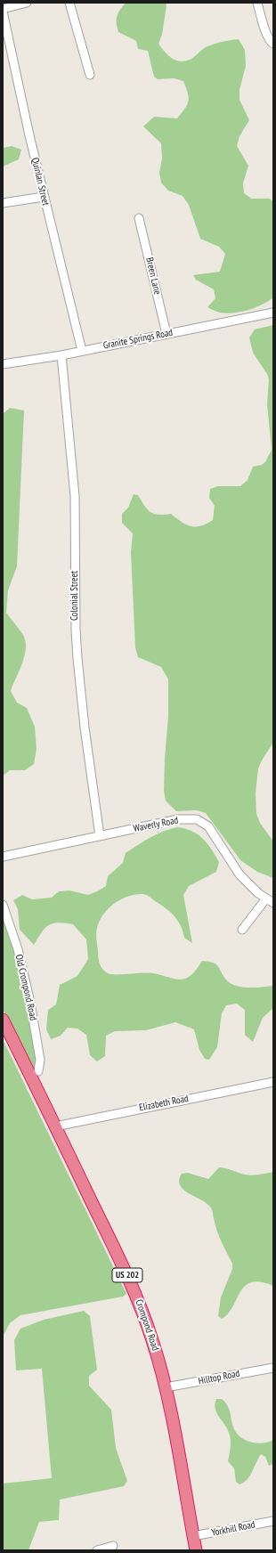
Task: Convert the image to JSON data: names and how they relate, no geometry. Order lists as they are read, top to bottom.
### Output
{
  "streets": {
    "highway": ["US 202", "Crompond Road"],
    "street": [
      "Quinlan Street",
      "Breen Lane",
      "Granite Springs Road",
      "Colonial Street",
      "Waverly Road",
      "Old Crompond Road",
      "Elizabeth Road",
      "Hilltop Road",
      "Yorkhill Road"
    ]
  },
  "crossings": [
    ["Quinlan Street", "Granite Springs Road"],
    ["Breen Lane", "Granite Springs Road"],
    ["Granite Springs Road", "Colonial Street"],
    ["Colonial Street", "Waverly Road"],
    ["Elizabeth Road", "Crompond Road"],
    ["Crompond Road", "Hilltop Road"],
    ["Crompond Road", "Yorkhill Road"]
  ]
}
